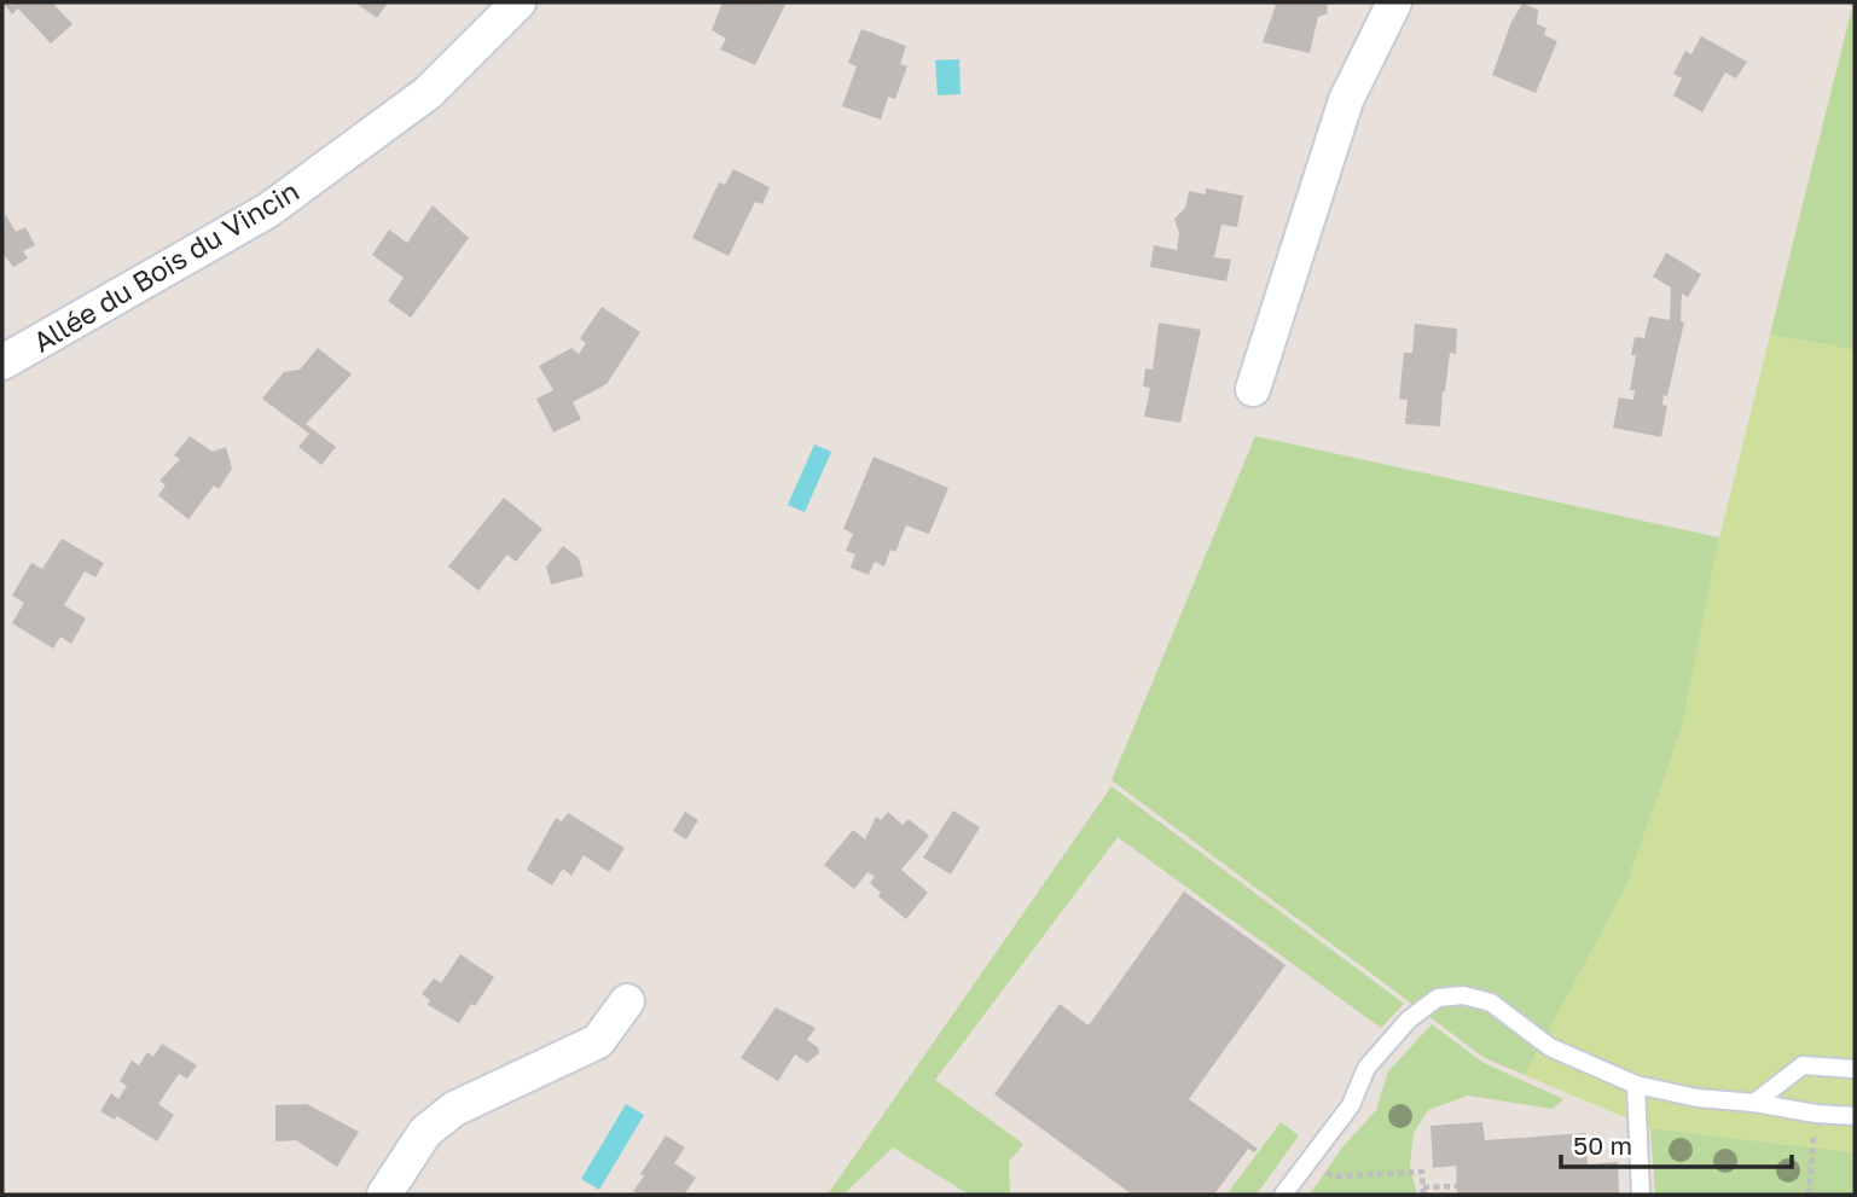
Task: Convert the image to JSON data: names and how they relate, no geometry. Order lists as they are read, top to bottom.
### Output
{
  "streets": {
    "street": ["Allée du Bois du Vincin"]
  },
  "scale_bar": "50 m"
}
